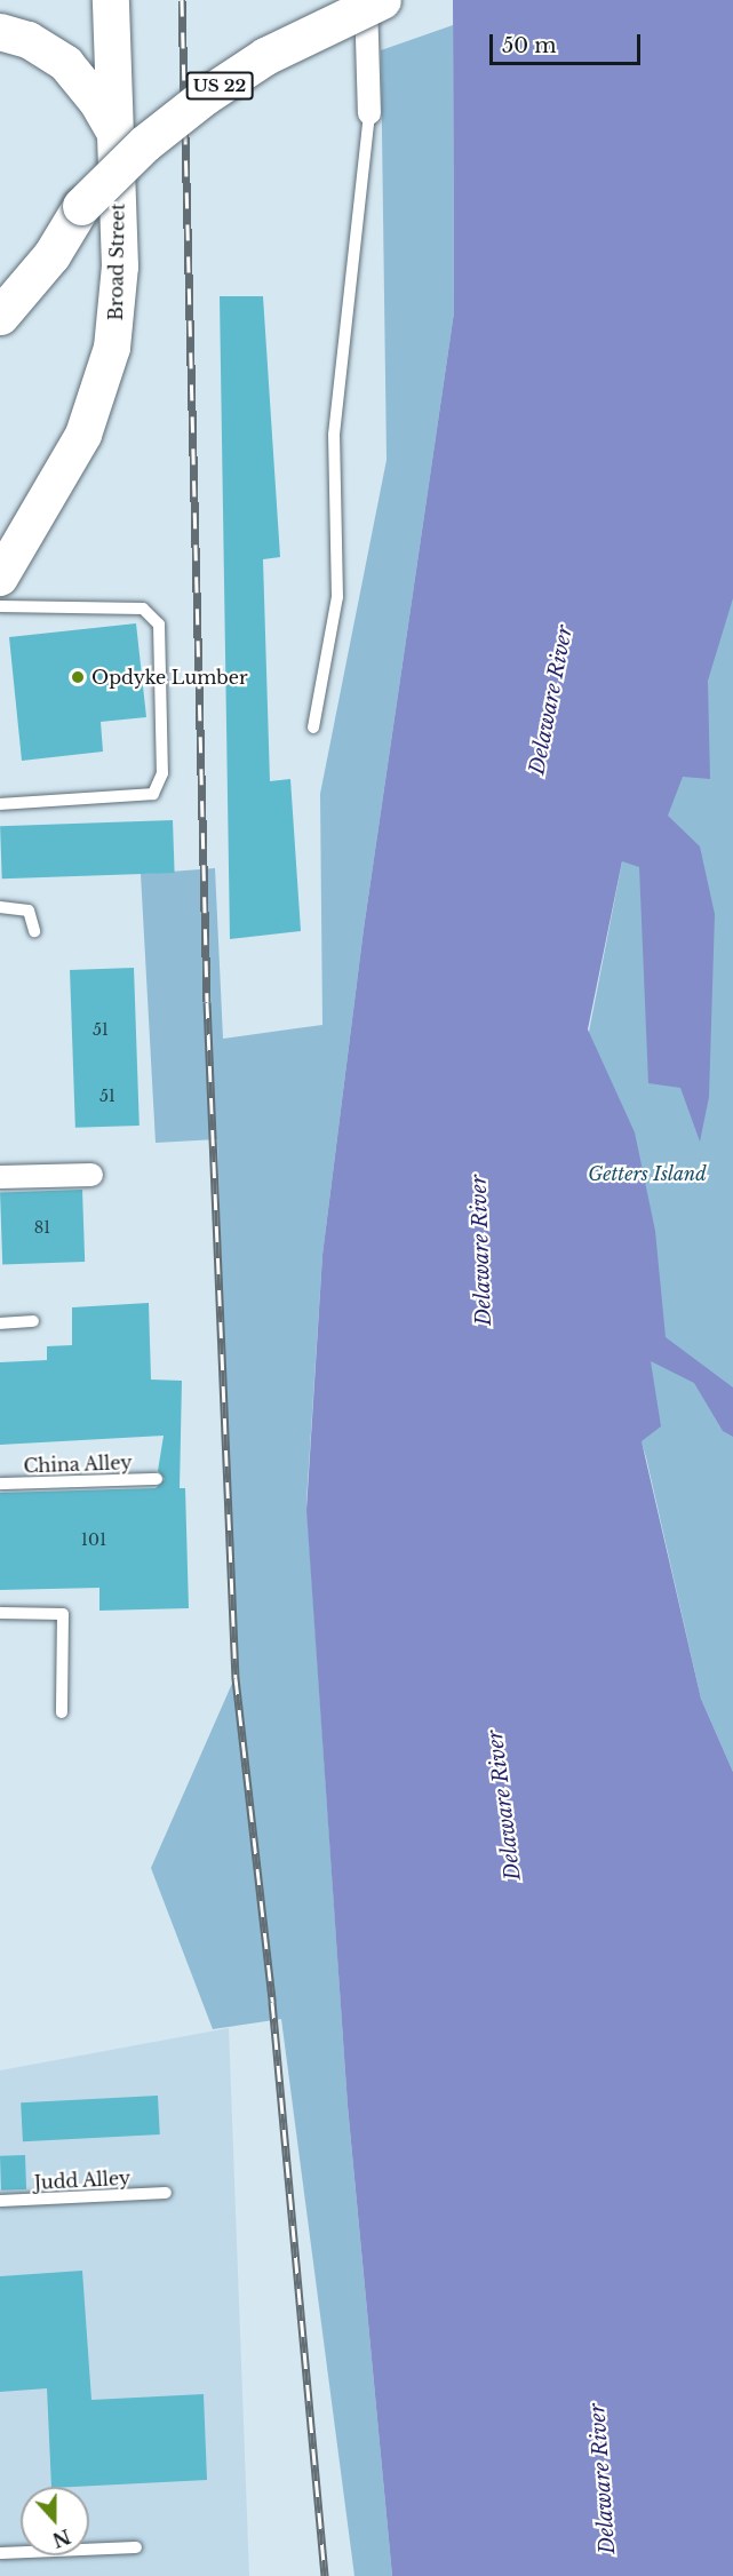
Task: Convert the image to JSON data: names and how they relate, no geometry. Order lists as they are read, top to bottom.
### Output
{
  "streets": {
    "highway": ["US 22"],
    "main road": ["Broad Street"],
    "lane": ["China Alley", "Judd Alley"]
  },
  "water": ["Delaware River"],
  "parks": ["Getters Island"],
  "places": ["Opdyke Lumber"],
  "house_numbers": [
    "51",
    "51",
    "81",
    "101"
  ],
  "scale_bar": "50 m",
  "north": "bottom"
}
